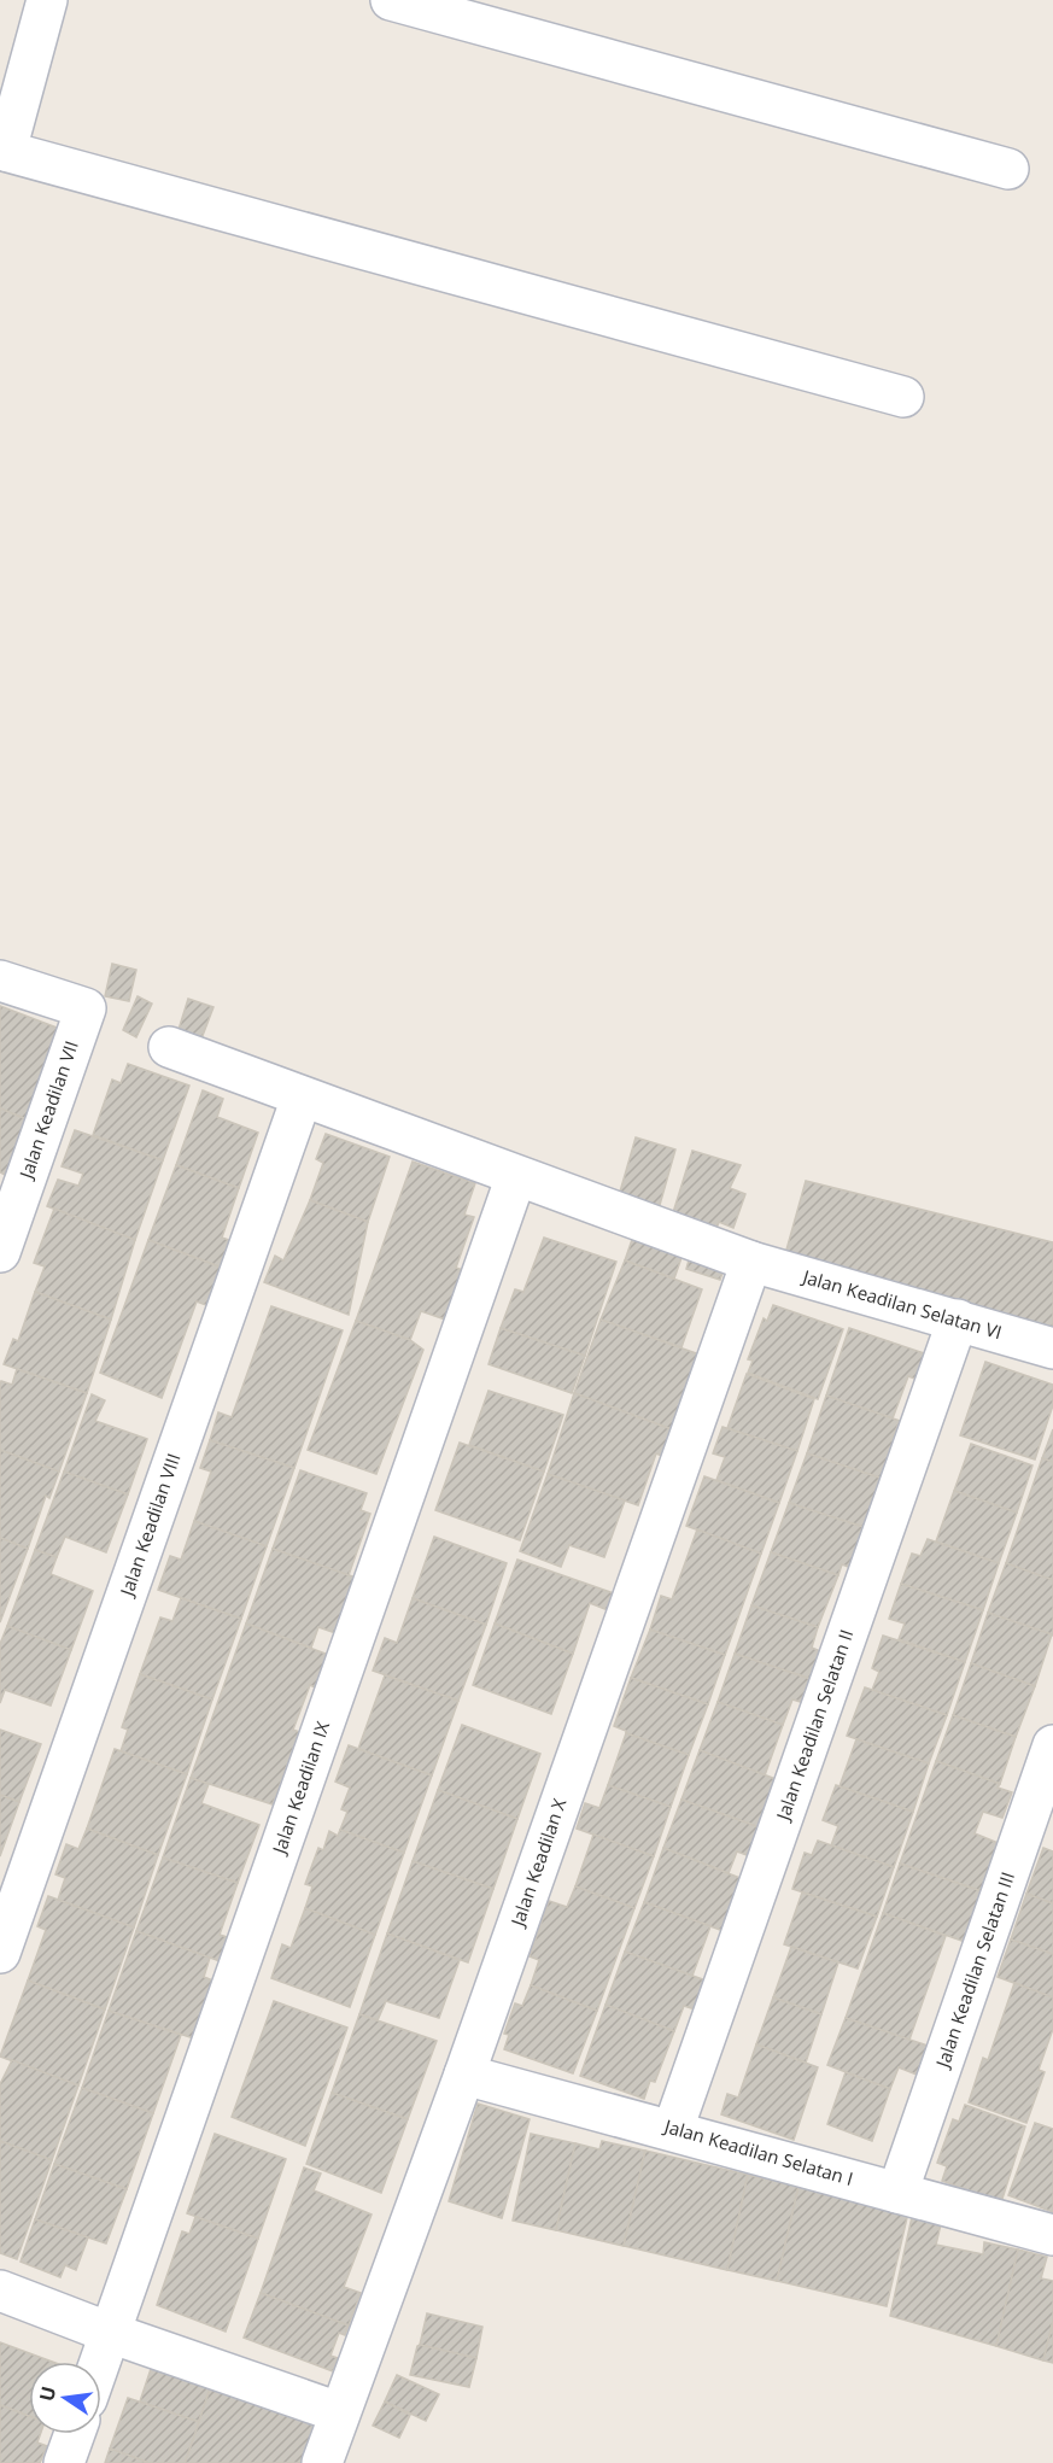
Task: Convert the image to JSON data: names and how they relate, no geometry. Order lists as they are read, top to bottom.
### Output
{
  "streets": {
    "street": [
      "Jalan Keadilan VII",
      "Jalan Keadilan Selatan VI",
      "Jalan Keadilan VIII",
      "Jalan Keadilan Selatan II",
      "Jalan Keadilan IX",
      "Jalan Keadilan X",
      "Jalan Keadilan Selatan III",
      "Jalan Keadilan Selatan I"
    ]
  },
  "crossings": [
    ["Jalan Keadilan Selatan VI", "Jalan Keadilan VIII"],
    ["Jalan Keadilan Selatan VI", "Jalan Keadilan Selatan II"],
    ["Jalan Keadilan Selatan VI", "Jalan Keadilan IX"],
    ["Jalan Keadilan Selatan VI", "Jalan Keadilan X"],
    ["Jalan Keadilan Selatan II", "Jalan Keadilan Selatan I"],
    ["Jalan Keadilan X", "Jalan Keadilan Selatan I"],
    ["Jalan Keadilan Selatan III", "Jalan Keadilan Selatan I"]
  ],
  "north": "left"
}
